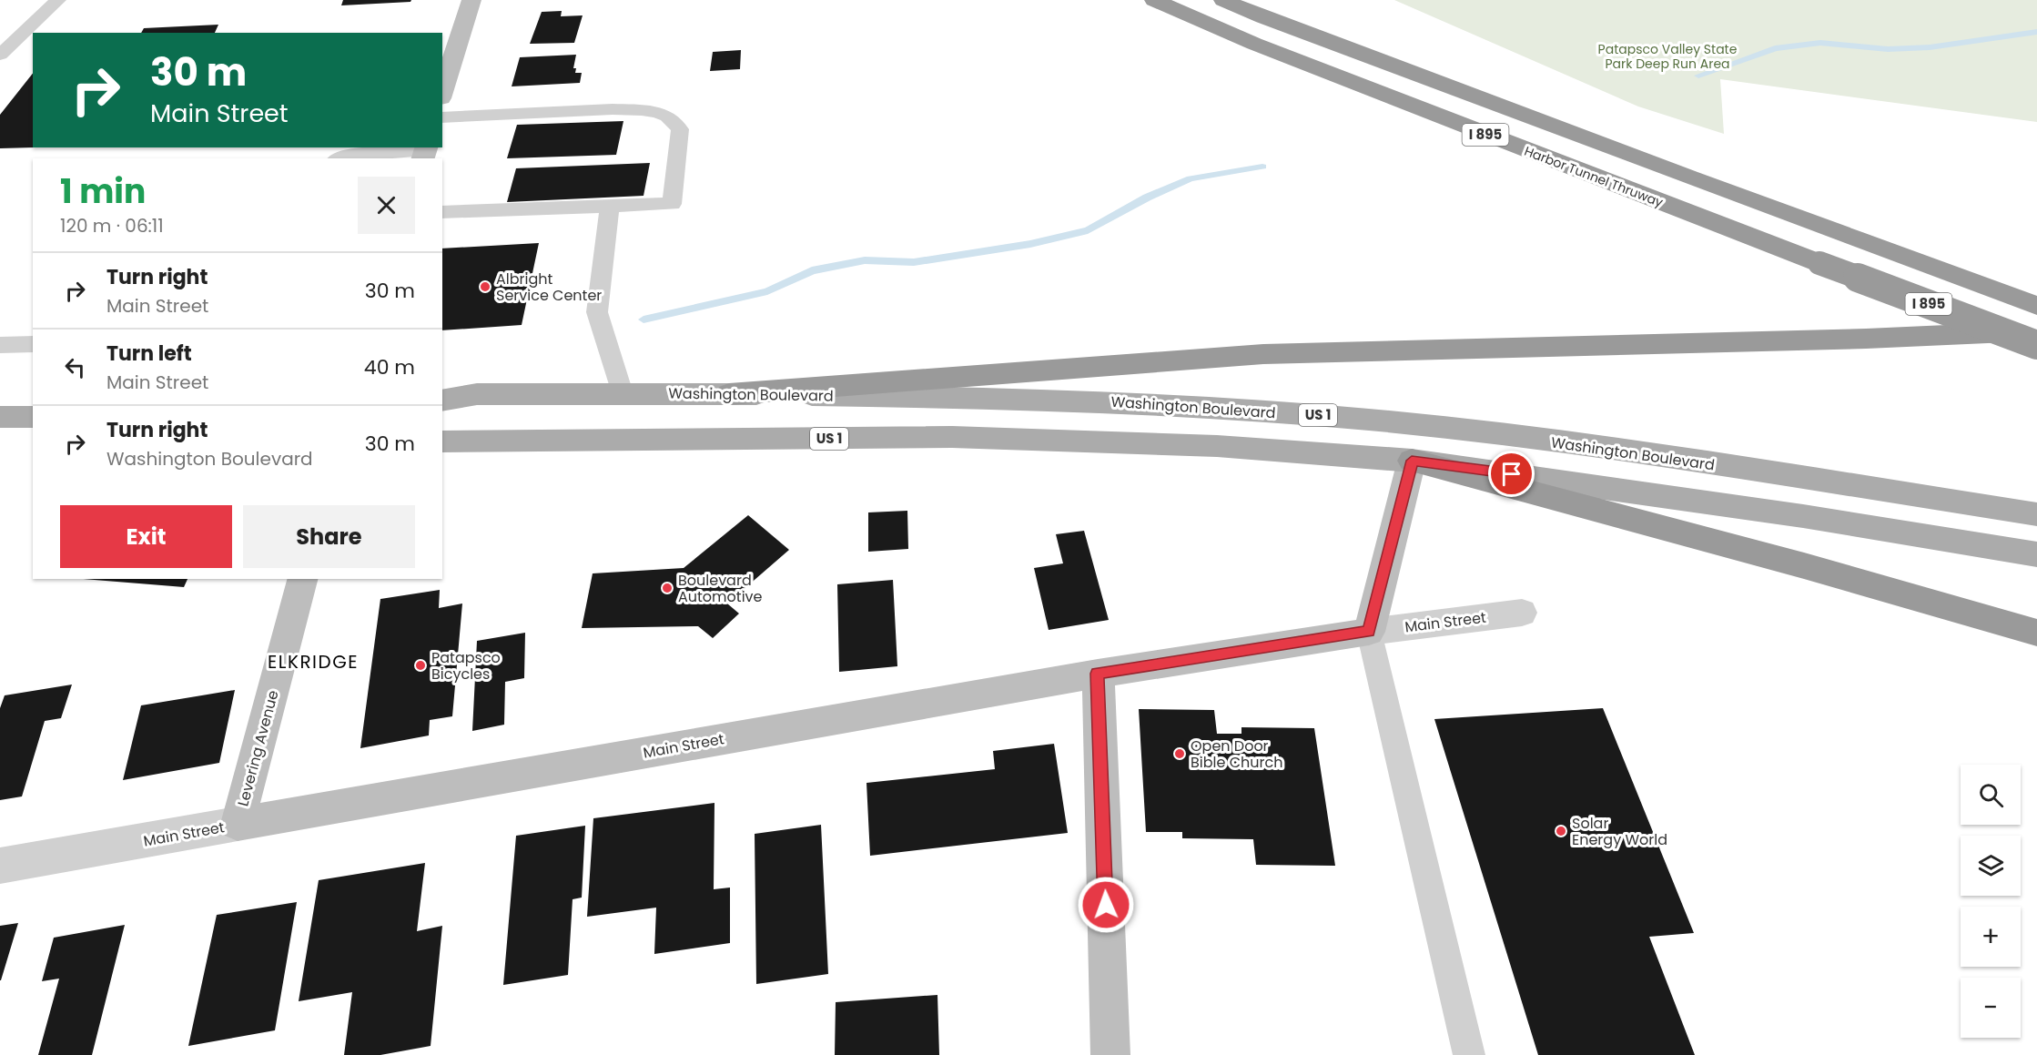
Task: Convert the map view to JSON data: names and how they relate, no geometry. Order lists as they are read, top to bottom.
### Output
{
  "streets": {
    "highway": ["I 895", "Harbor Tunnel Thruway"],
    "main road": ["Washington Boulevard", "US 1"],
    "street": ["Main Street", "Levering Avenue"]
  },
  "crossings": [
    ["Main Street", "Levering Avenue"]
  ],
  "districts": ["ELKRIDGE"],
  "parks": ["Patapsco Valley State Park Deep Run Area"],
  "places": [
    "Albright Service Center",
    "Boulevard Automotive",
    "Patapsco Bicycles",
    "Open Door Bible Church",
    "Solar Energy World"
  ],
  "page": {
    "turn": ["30 m", "Main Street"],
    "heading": ["1 min", "120 m · 06:11"],
    "list": [
      {
        "name": "Turn right",
        "note": "Main Street",
        "value": "30 m"
      },
      {
        "name": "Turn left",
        "note": "Main Street",
        "value": "40 m"
      },
      {
        "name": "Turn right",
        "note": "Washington Boulevard",
        "value": "30 m"
      }
    ],
    "buttons": ["Exit", "Share"],
    "map_buttons": ["+", "−"]
  }
}
